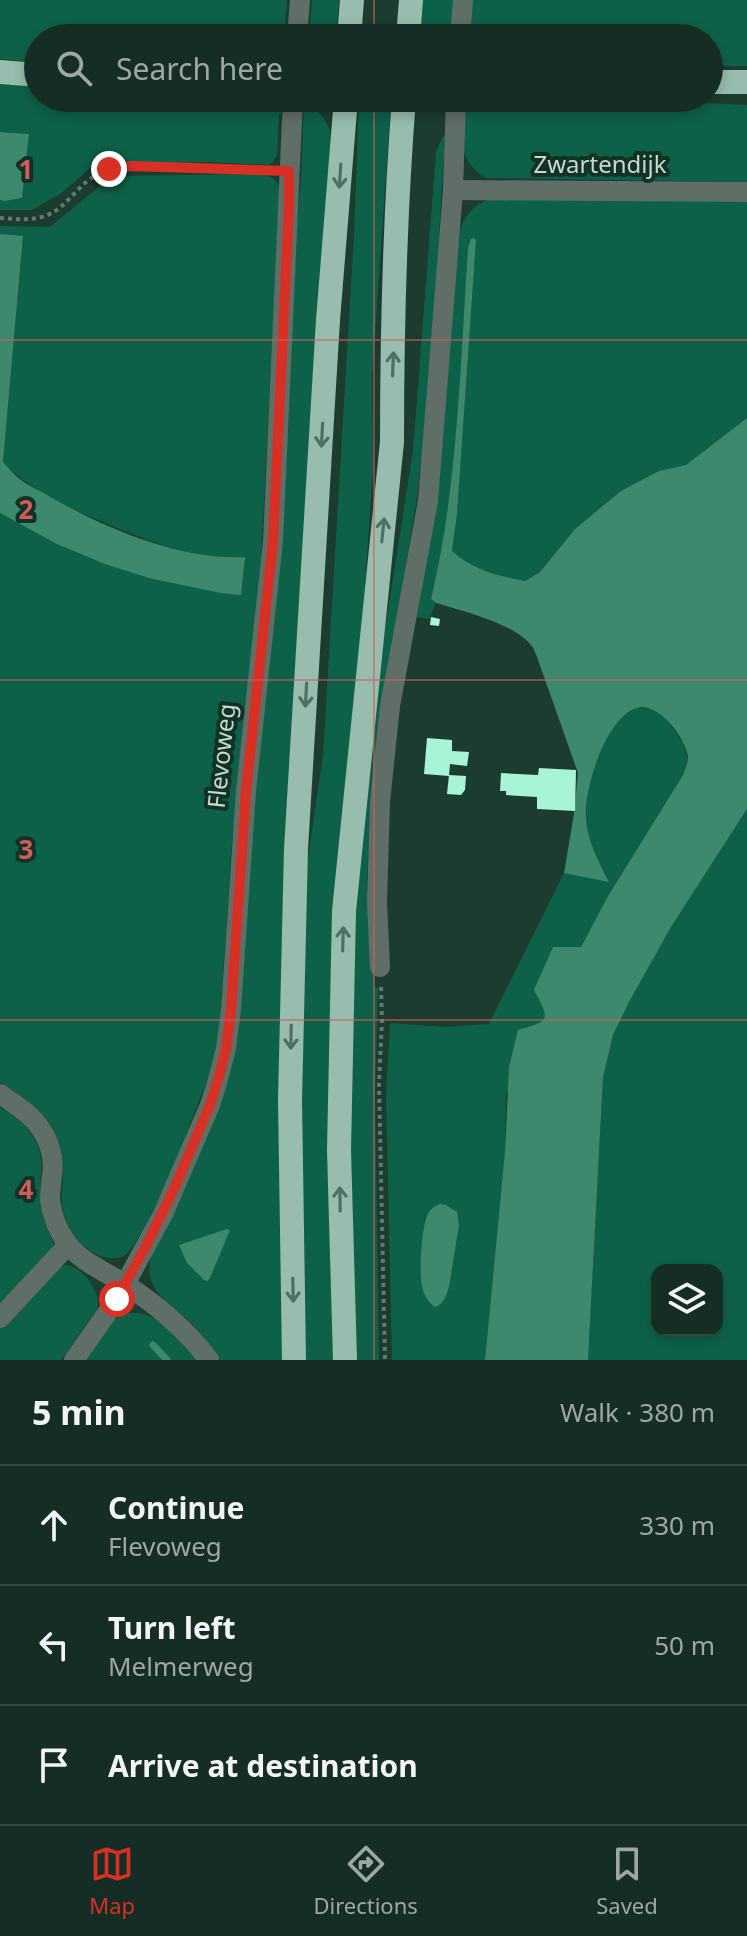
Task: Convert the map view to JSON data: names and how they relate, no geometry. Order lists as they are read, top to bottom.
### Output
{
  "streets": {
    "street": ["Zwartendijk", "Flevoweg"]
  },
  "page": {
    "search": "Search here",
    "heading": ["5 min", "Walk · 380 m"],
    "list": [
      ["Continue", "Flevoweg", "330 m"],
      ["Turn left", "Melmerweg", "50 m"],
      "Arrive at destination"
    ],
    "nav": ["Map", "Directions", "Saved"]
  },
  "grid": {
    "rows": [
      "1",
      "2",
      "3",
      "4"
    ]
  }
}
